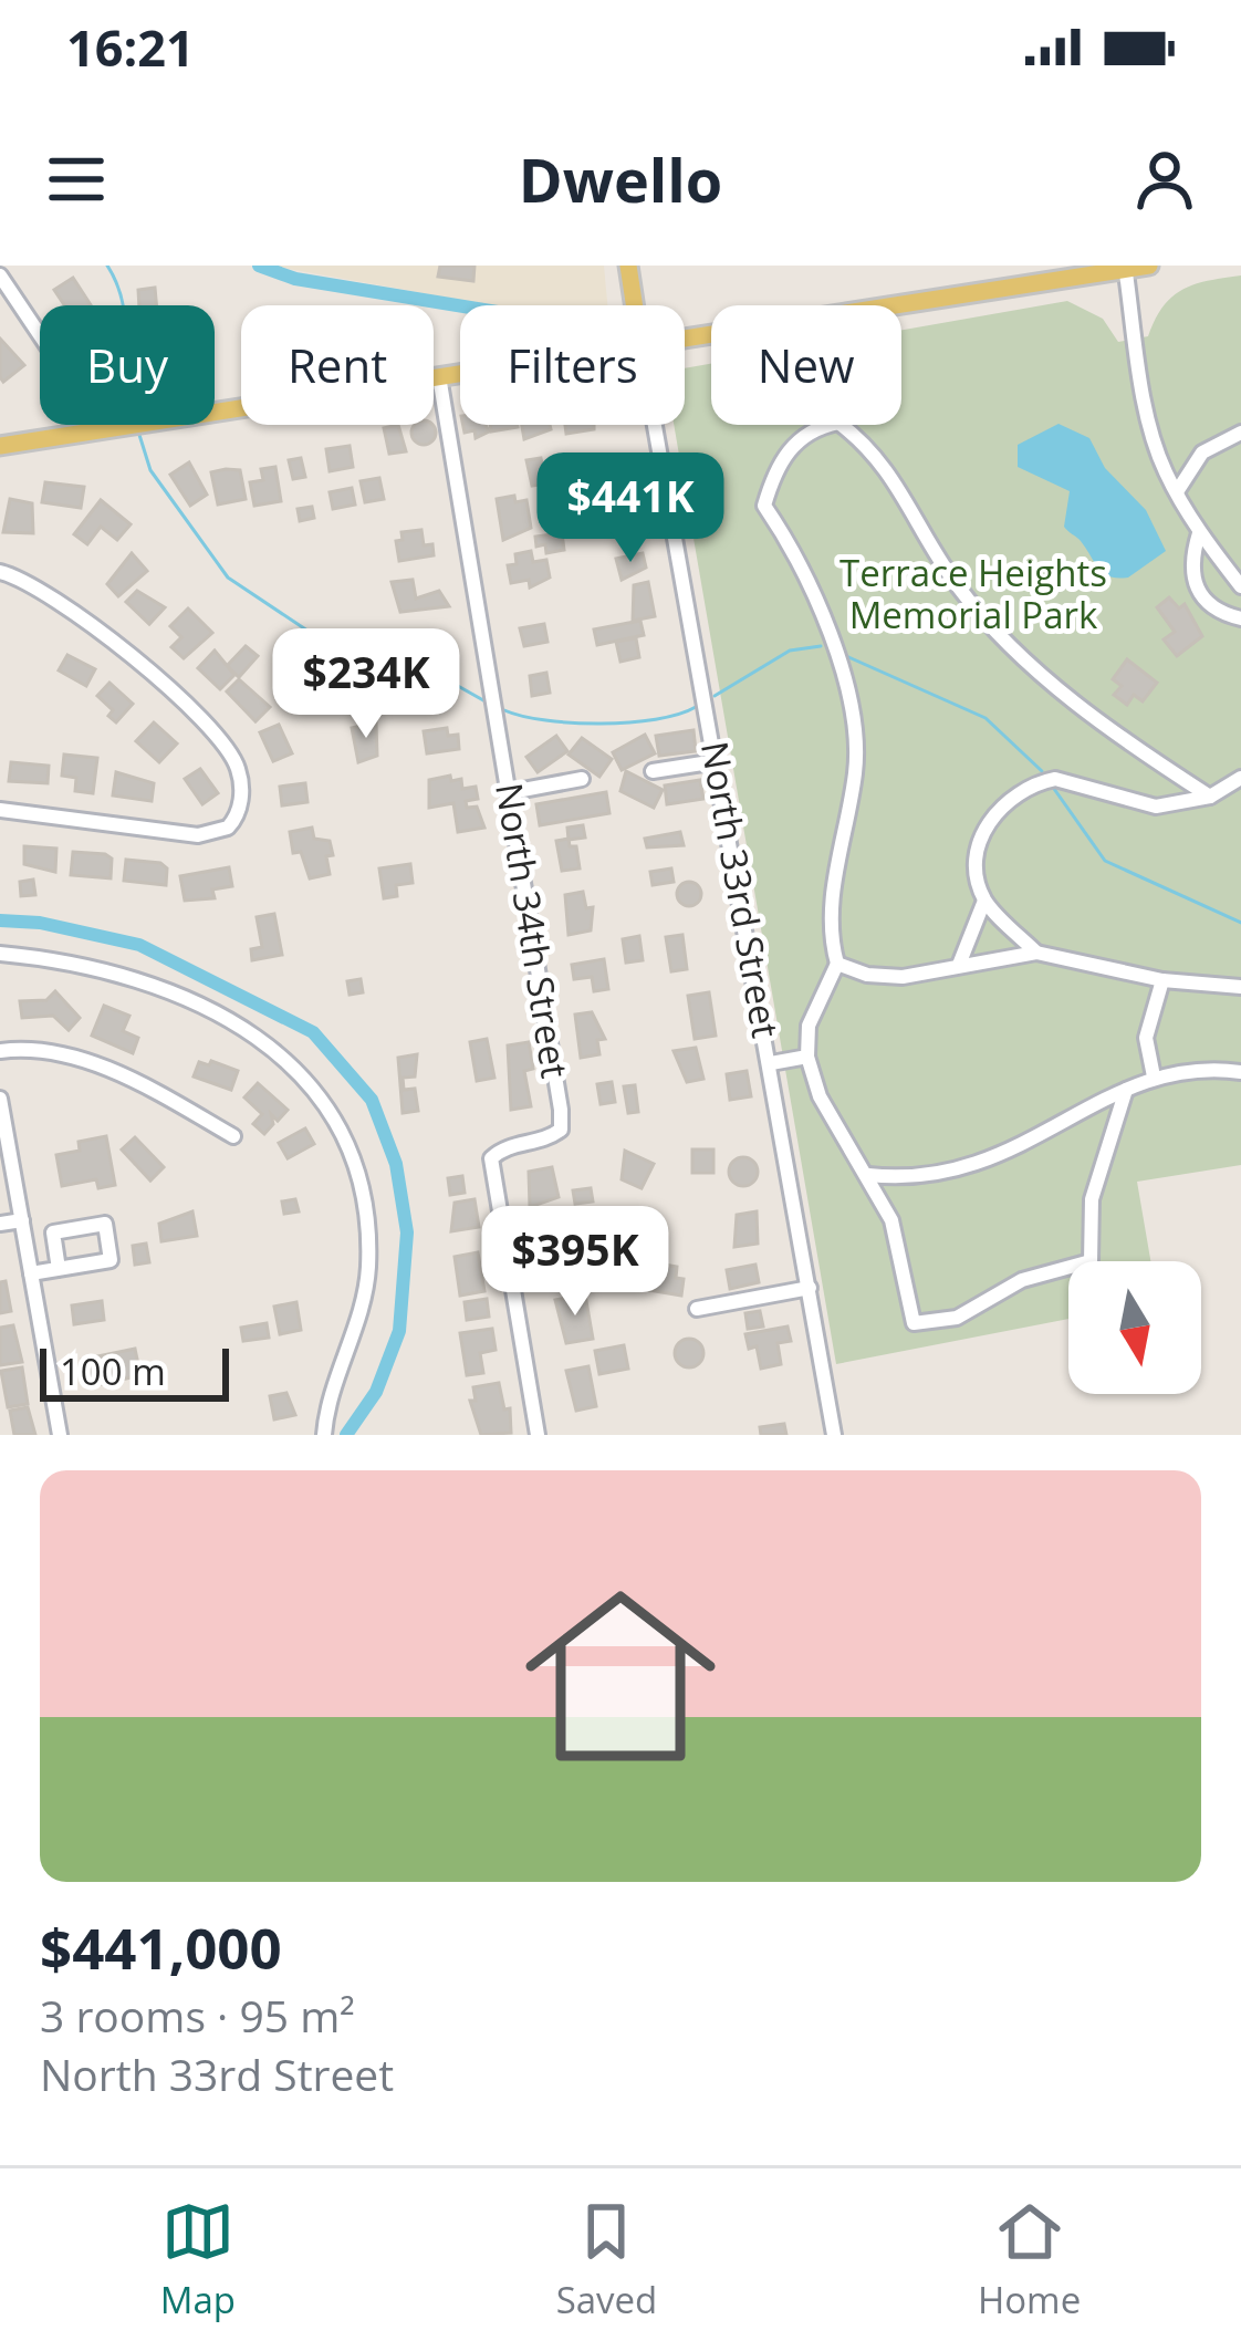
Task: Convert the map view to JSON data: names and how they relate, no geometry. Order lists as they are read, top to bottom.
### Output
{
  "streets": {
    "street": ["North 33rd Street", "North 34th Street"]
  },
  "parks": ["Terrace Heights Memorial Park"],
  "scale_bar": "100 m",
  "north": "bottom",
  "page": {
    "status": "16:21",
    "header": "Dwello",
    "chip": [
      "Buy",
      "Rent",
      "Filters",
      "New"
    ],
    "price": ["$441K", "$234K", "$395K"],
    "scale": "100 m",
    "list": [
      {
        "name": "$441,000",
        "note": "3 rooms · 95 m² · North 33rd Street"
      }
    ],
    "tabs": ["Map", "Saved", "Home"]
  }
}
